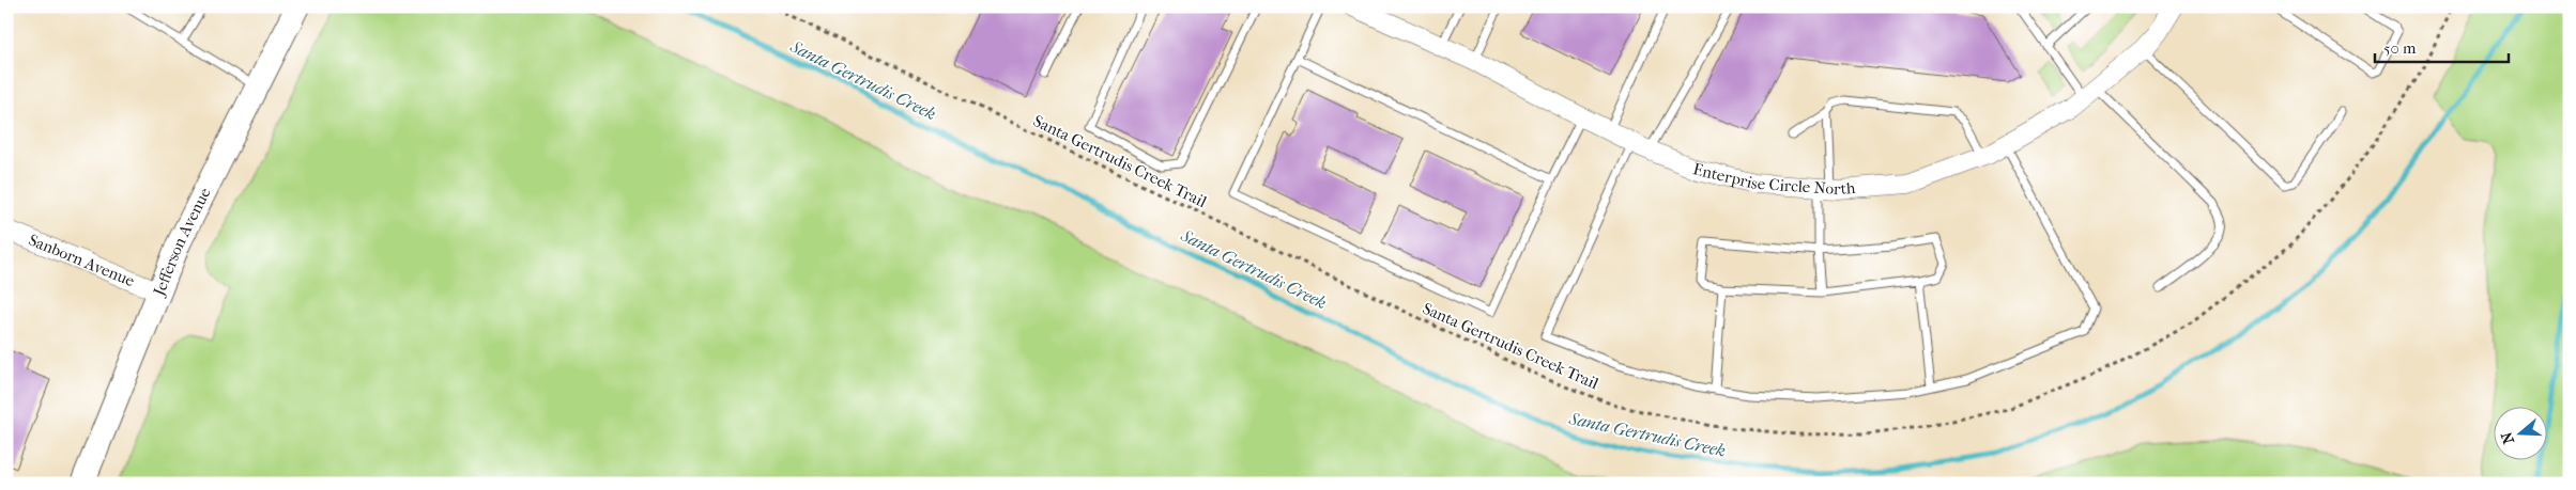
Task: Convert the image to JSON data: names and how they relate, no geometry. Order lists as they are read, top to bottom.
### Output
{
  "streets": {
    "main road": ["Jefferson Avenue"],
    "street": ["Enterprise Circle North", "Sanborn Avenue"],
    "path": ["Santa Gertrudis Creek Trail"]
  },
  "crossings": [
    ["Jefferson Avenue", "Sanborn Avenue"]
  ],
  "water": ["Santa Gertrudis Creek"],
  "scale_bar": "50 m",
  "north": "left"
}
